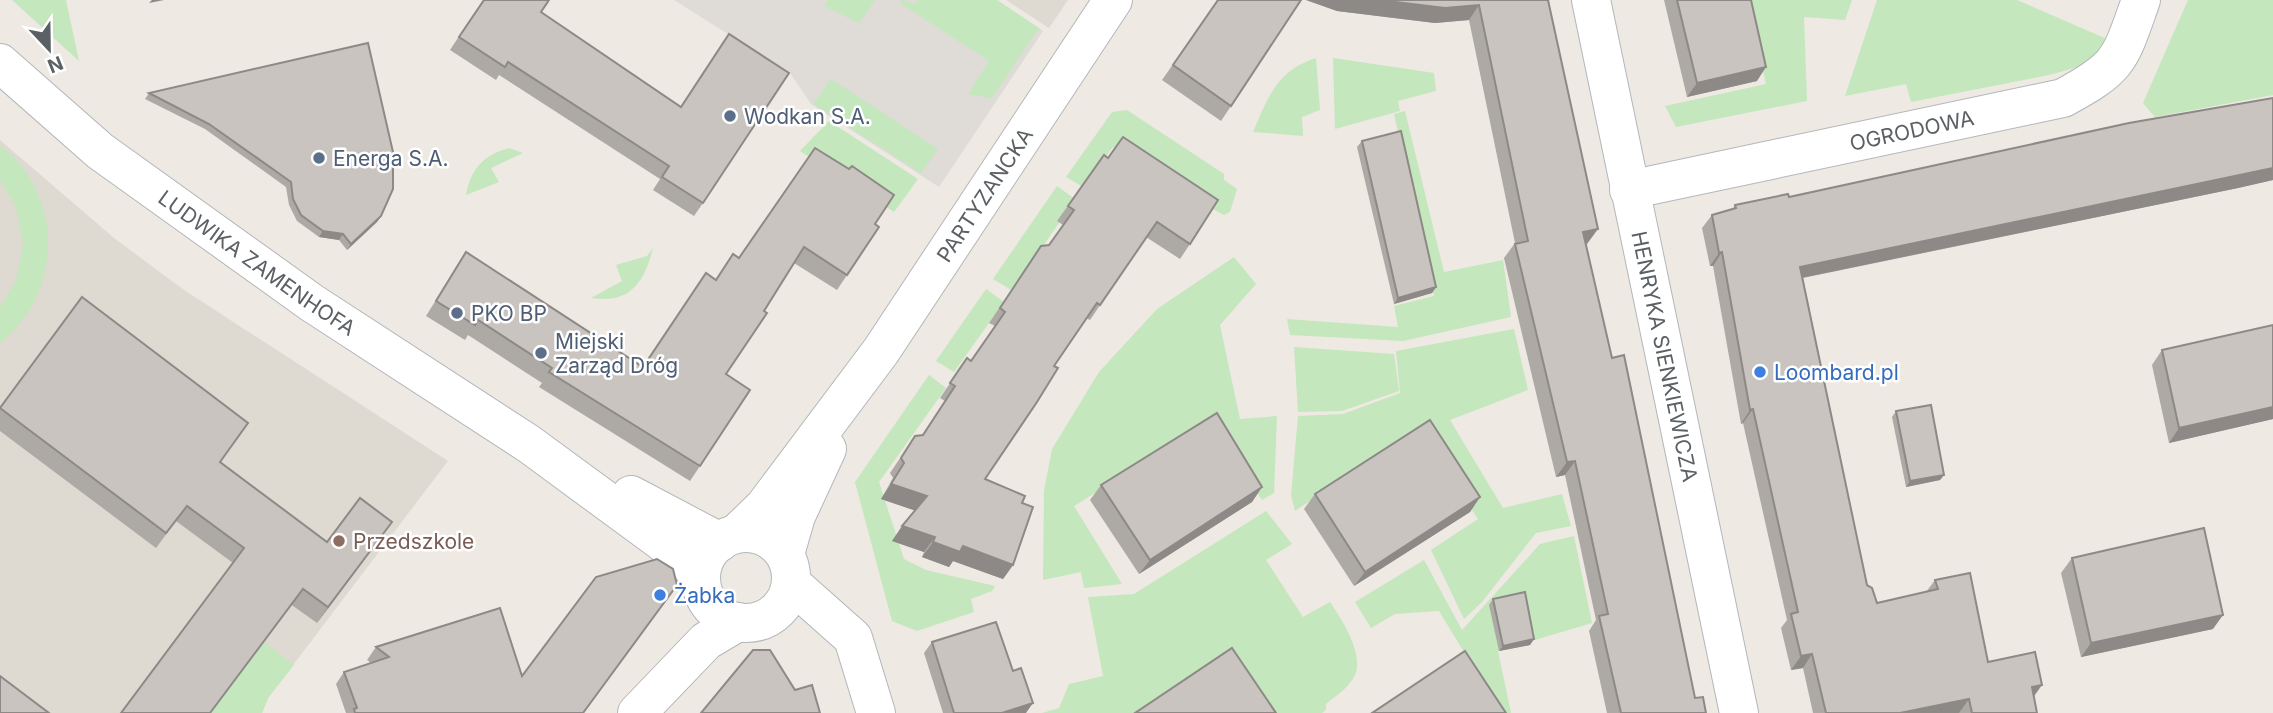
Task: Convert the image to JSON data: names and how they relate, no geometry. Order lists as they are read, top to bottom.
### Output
{
  "streets": {
    "street": [
      "OGRODOWA",
      "PARTYZANCKA",
      "LUDWIKA ZAMENHOFA",
      "HENRYKA SIENKIEWICZA"
    ]
  },
  "crossings": [
    ["OGRODOWA", "HENRYKA SIENKIEWICZA"],
    ["PARTYZANCKA", "LUDWIKA ZAMENHOFA"]
  ],
  "places": [
    "Wodkan S.A.",
    "Energa S.A.",
    "PKO BP",
    "Miejski Zarząd Dróg",
    "Loombard.pl",
    "Przedszkole",
    "Żabka"
  ],
  "north": "bottom"
}
